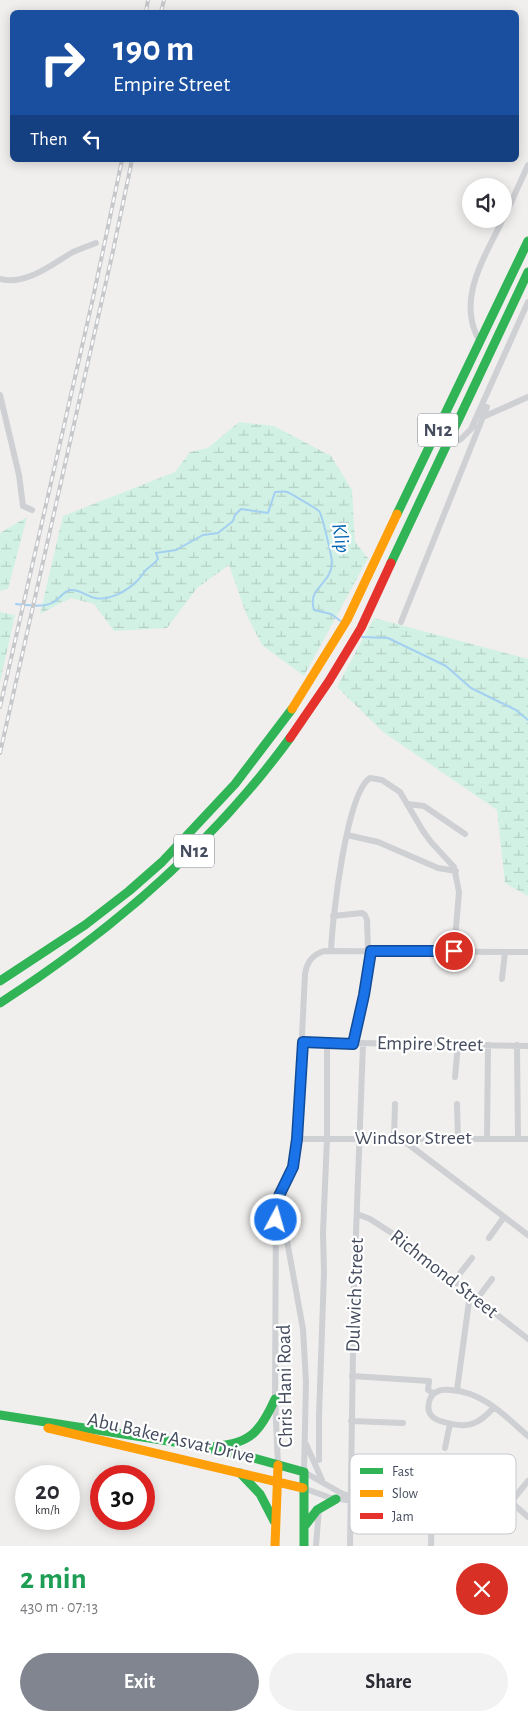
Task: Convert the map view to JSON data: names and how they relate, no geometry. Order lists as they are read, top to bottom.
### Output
{
  "streets": {
    "main road": ["N12", "Chris Hani Road", "Abu Baker Asvat Drive"],
    "street": [
      "Empire Street",
      "Windsor Street",
      "Richmond Street",
      "Dulwich Street"
    ]
  },
  "crossings": [
    ["Empire Street", "Dulwich Street"],
    ["Windsor Street", "Dulwich Street"],
    ["Richmond Street", "Dulwich Street"],
    ["Chris Hani Road", "Abu Baker Asvat Drive"]
  ],
  "water": ["Klip"],
  "legend": ["Fast", "Slow", "Jam"],
  "page": {
    "turn": ["190 m", "Empire Street"],
    "then": "Then",
    "speed": "20 km/h",
    "limit": "30",
    "heading": ["2 min", "430 m · 07:13"],
    "buttons": ["Exit", "Share"]
  }
}
